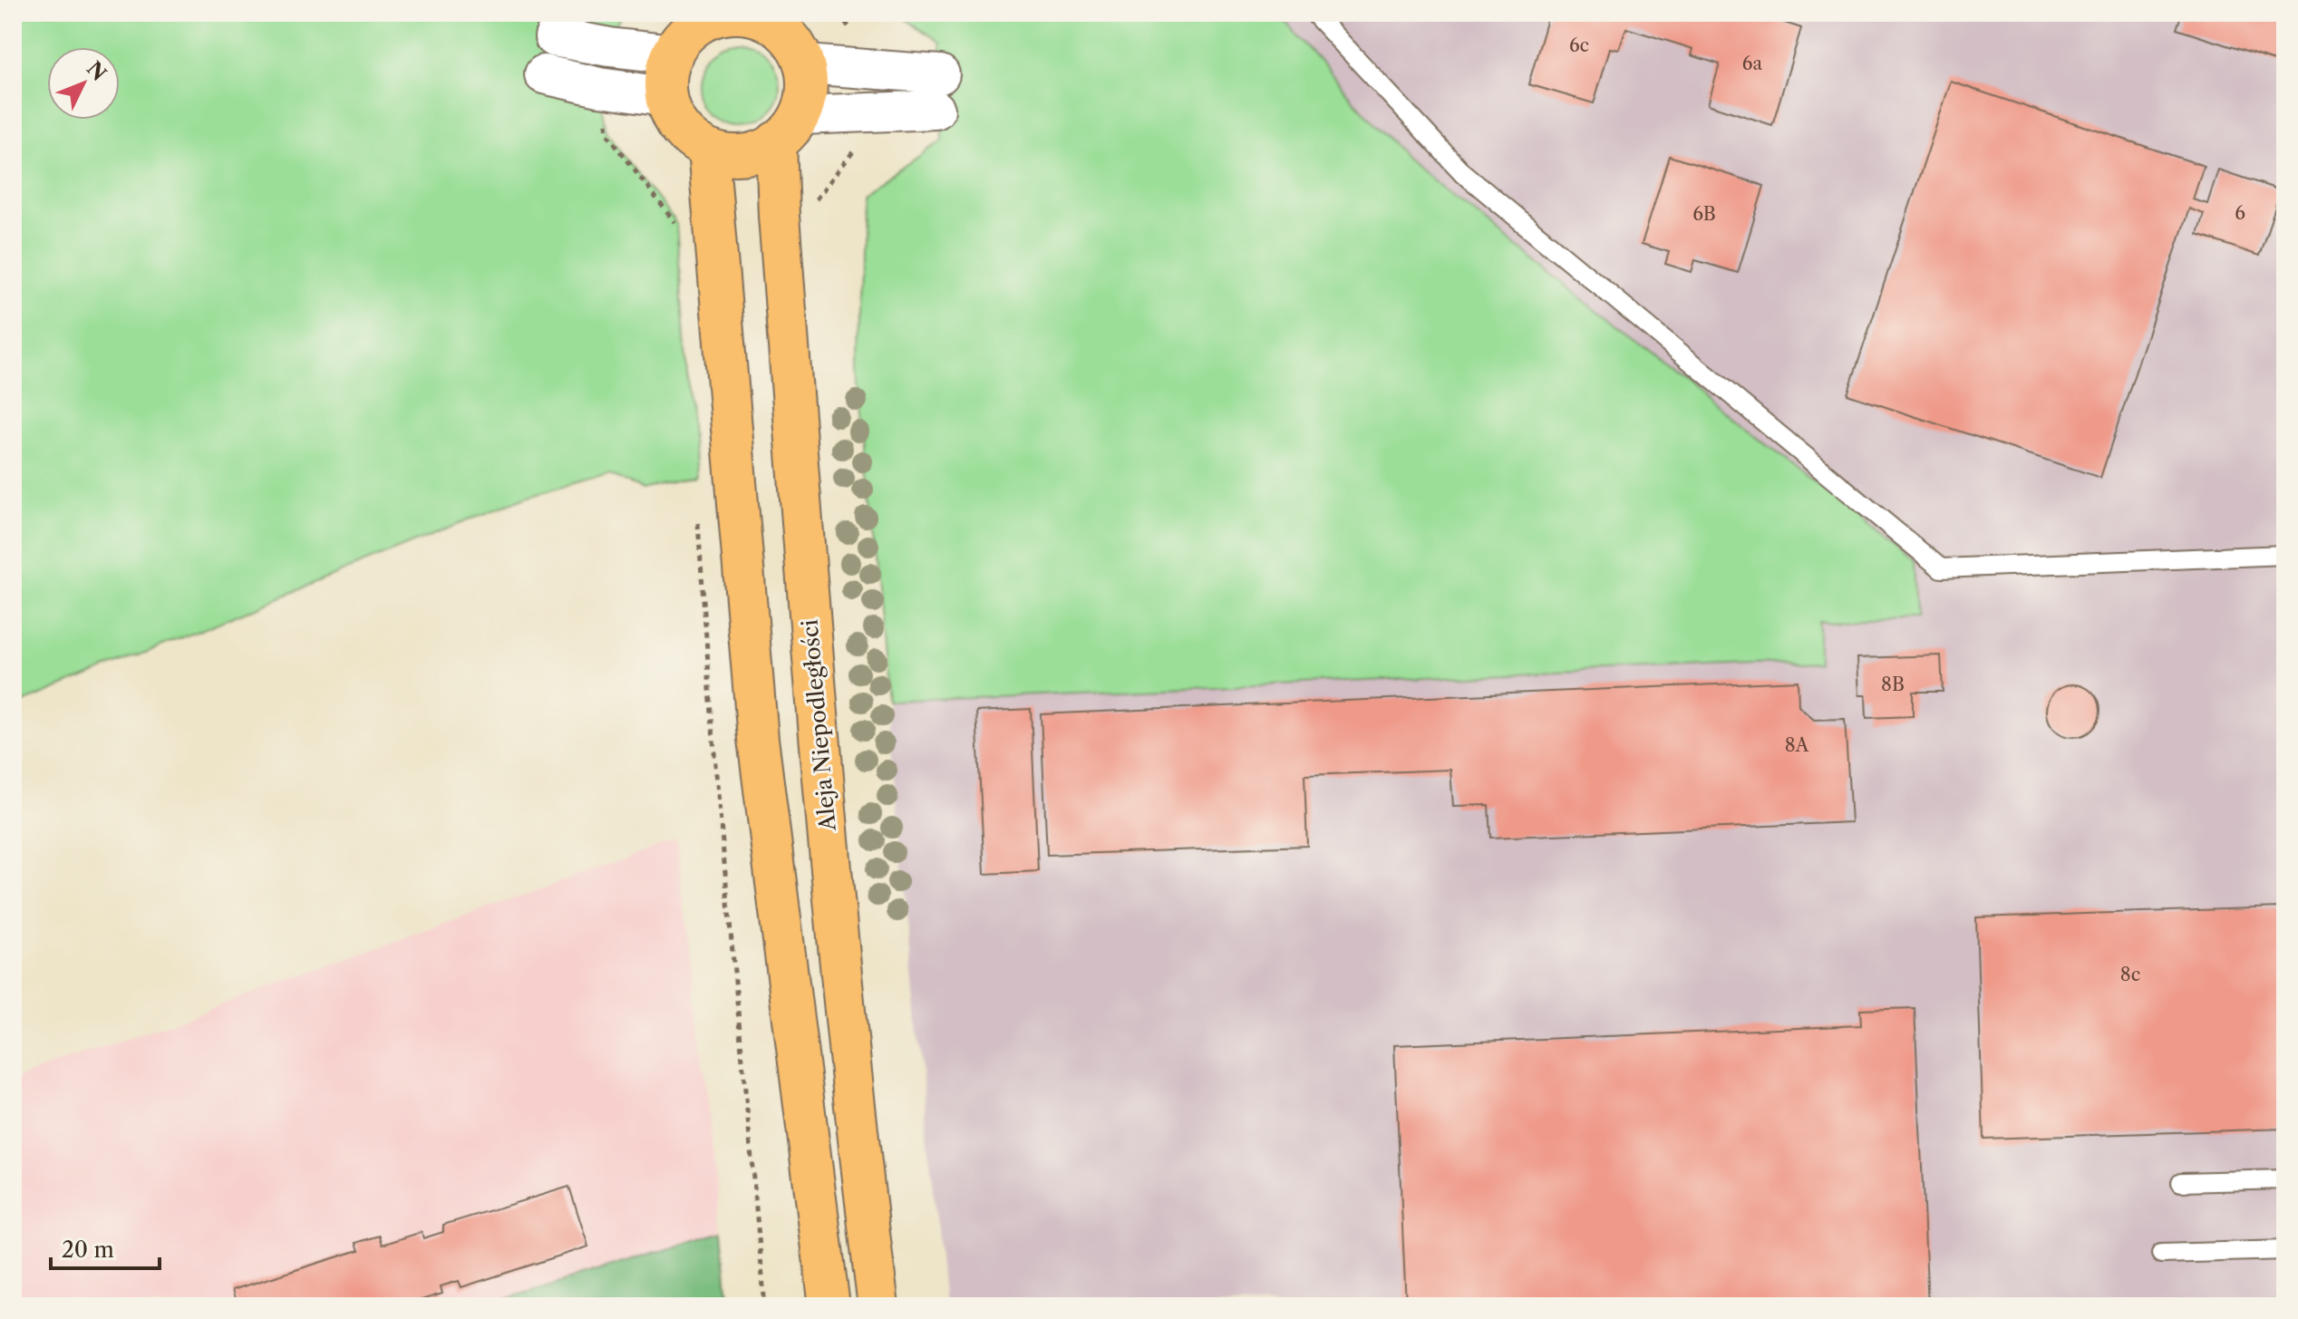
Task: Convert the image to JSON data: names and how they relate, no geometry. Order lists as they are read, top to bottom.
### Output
{
  "streets": {
    "main road": ["Aleja Niepodległości"]
  },
  "house_numbers": [
    "6c",
    "6a",
    "6",
    "6B",
    "8B",
    "8A",
    "8c"
  ],
  "scale_bar": "20 m",
  "north": "top right"
}
